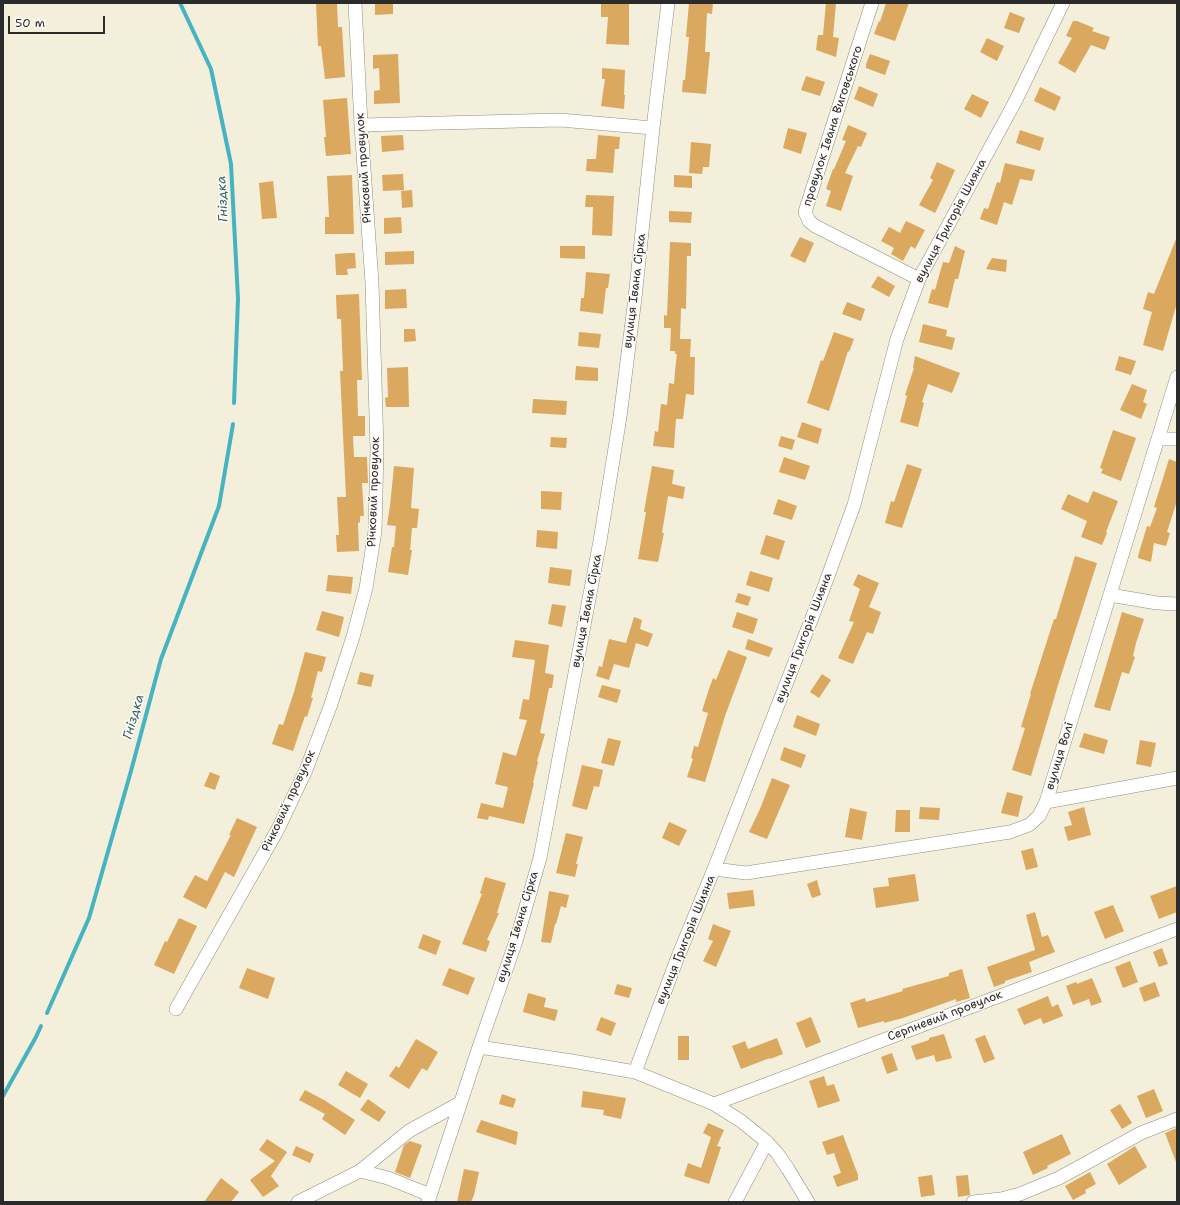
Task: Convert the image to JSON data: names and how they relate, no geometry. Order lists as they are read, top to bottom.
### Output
{
  "streets": {
    "street": [
      "провулок Івана Виговського",
      "Річковий провулок",
      "вулиця Григорія Шияна",
      "вулиця Івана Сірка",
      "вулиця Волі",
      "Серпневий провулок"
    ]
  },
  "crossings": [
    ["провулок Івана Виговського", "вулиця Григорія Шияна"],
    ["вулиця Григорія Шияна", "вулиця Волі"]
  ],
  "water": ["Гніздка"],
  "scale_bar": "50 m"
}
